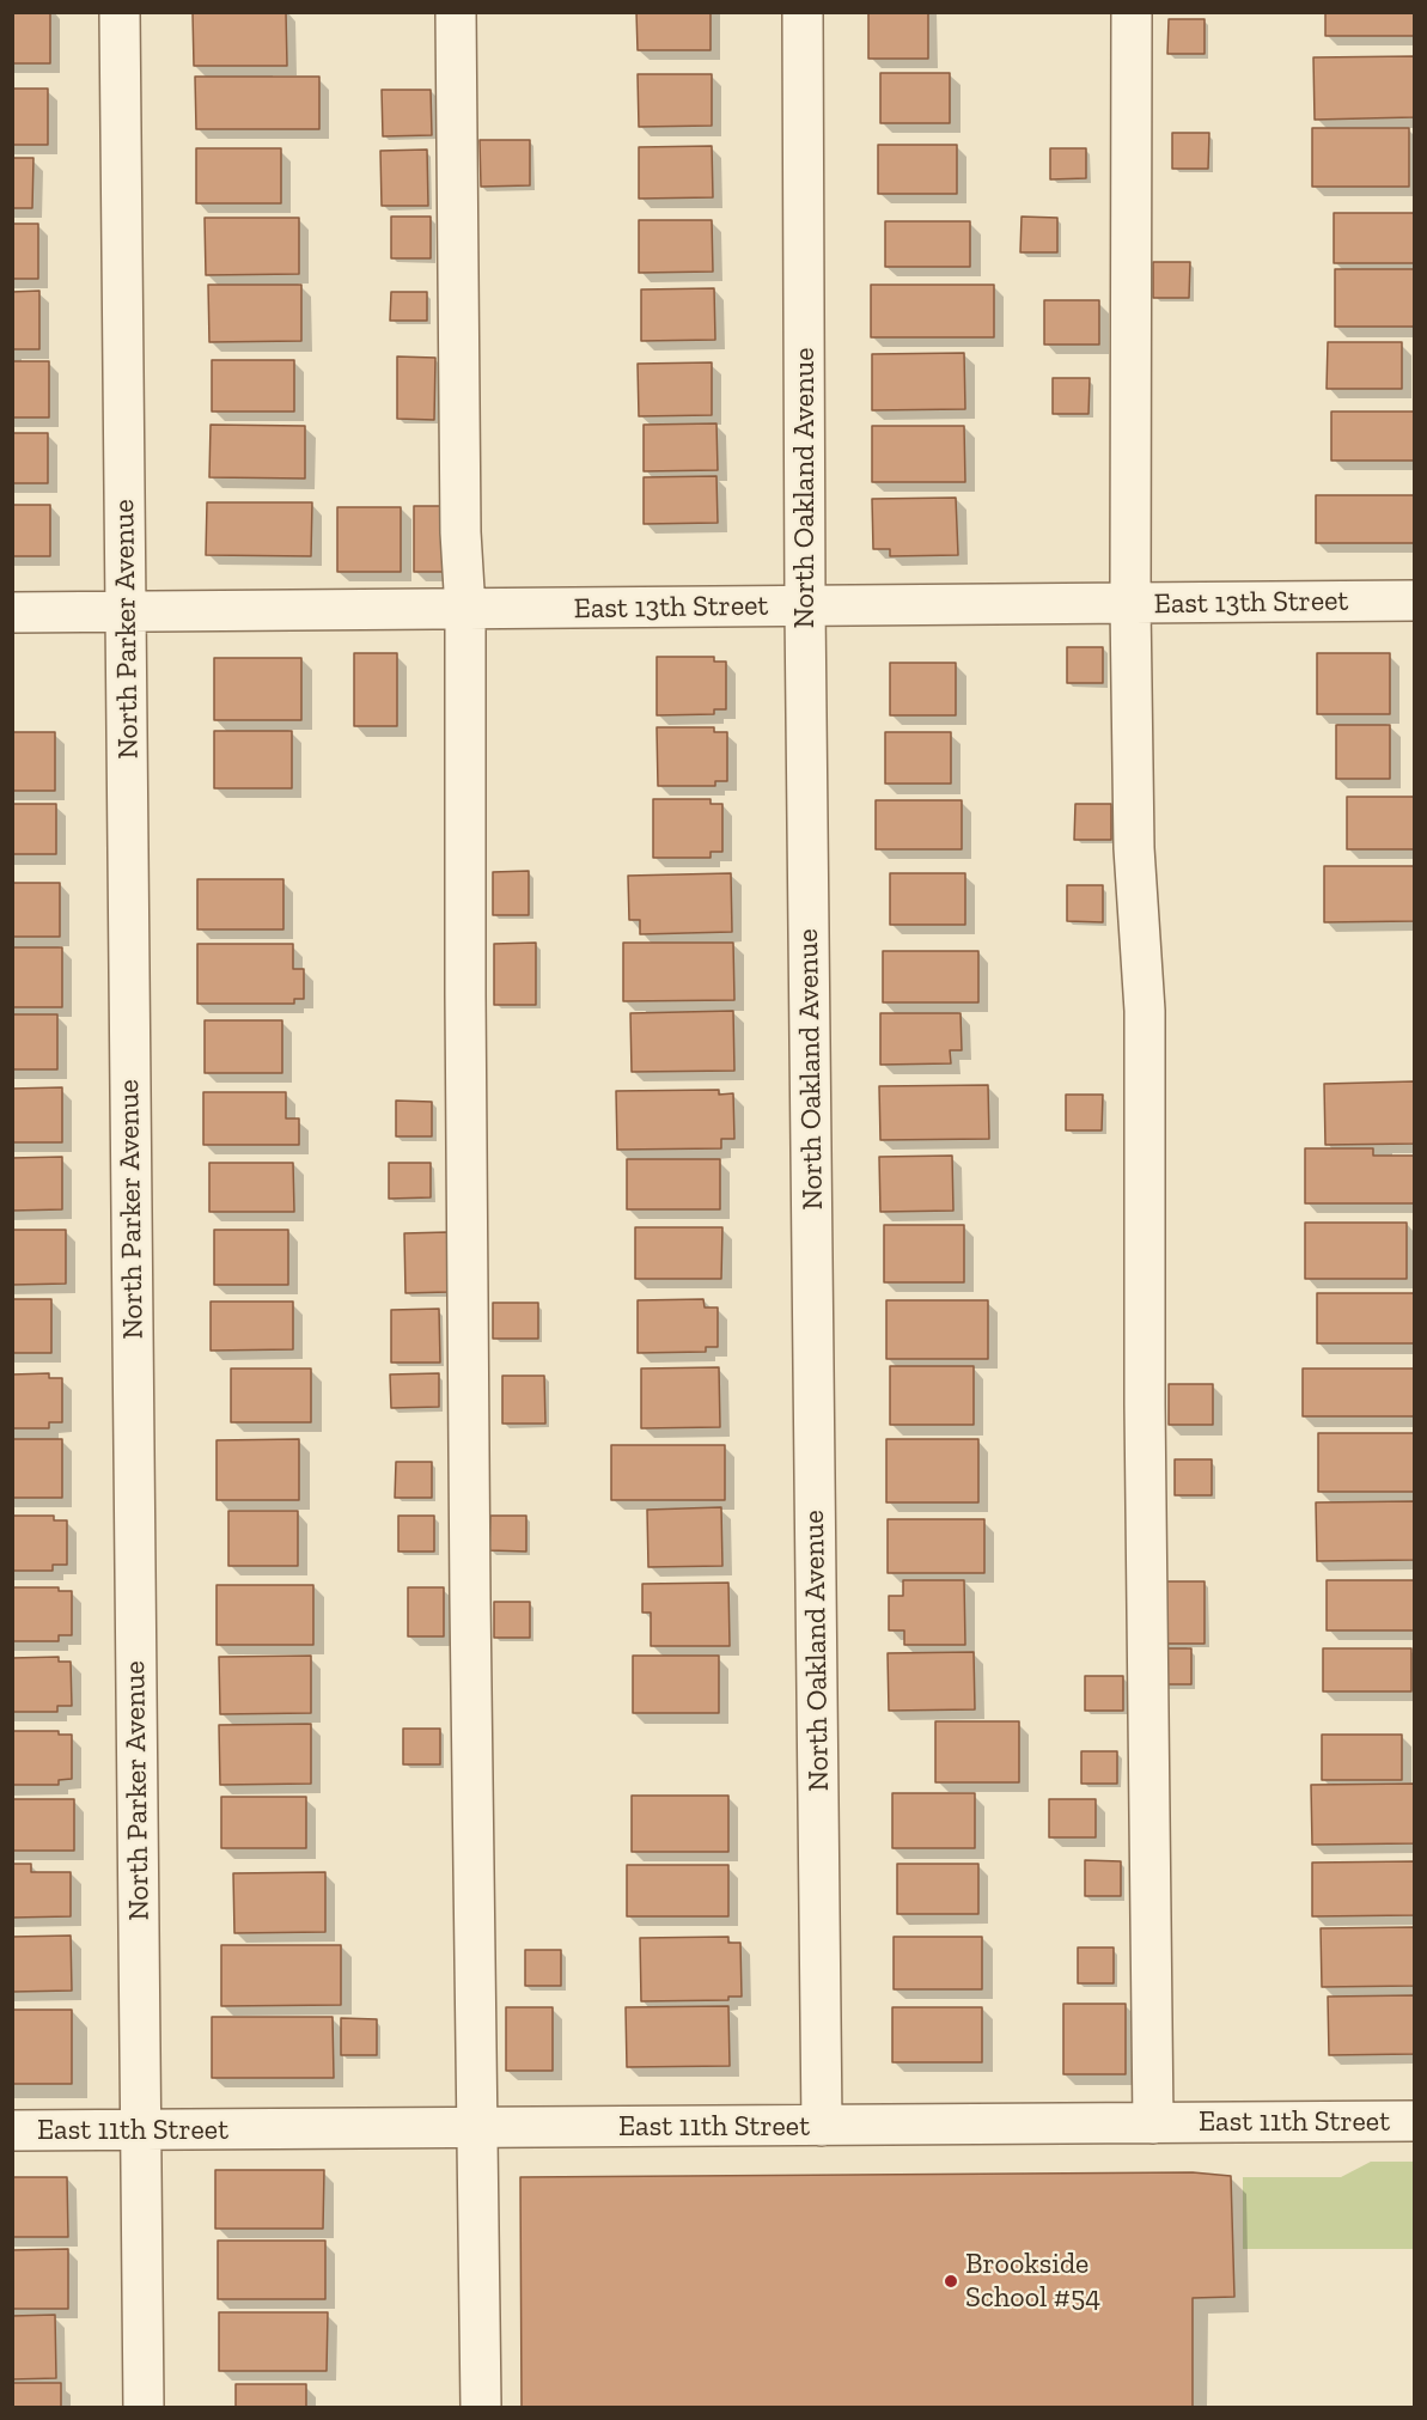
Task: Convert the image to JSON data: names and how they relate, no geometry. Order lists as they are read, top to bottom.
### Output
{
  "streets": {
    "street": [
      "North Oakland Avenue",
      "East 13th Street",
      "North Parker Avenue",
      "East 11th Street"
    ]
  },
  "crossings": [
    ["North Oakland Avenue", "East 13th Street"],
    ["North Oakland Avenue", "East 11th Street"],
    ["East 13th Street", "North Parker Avenue"],
    ["North Parker Avenue", "East 11th Street"]
  ],
  "places": ["Brookside School #54"]
}
